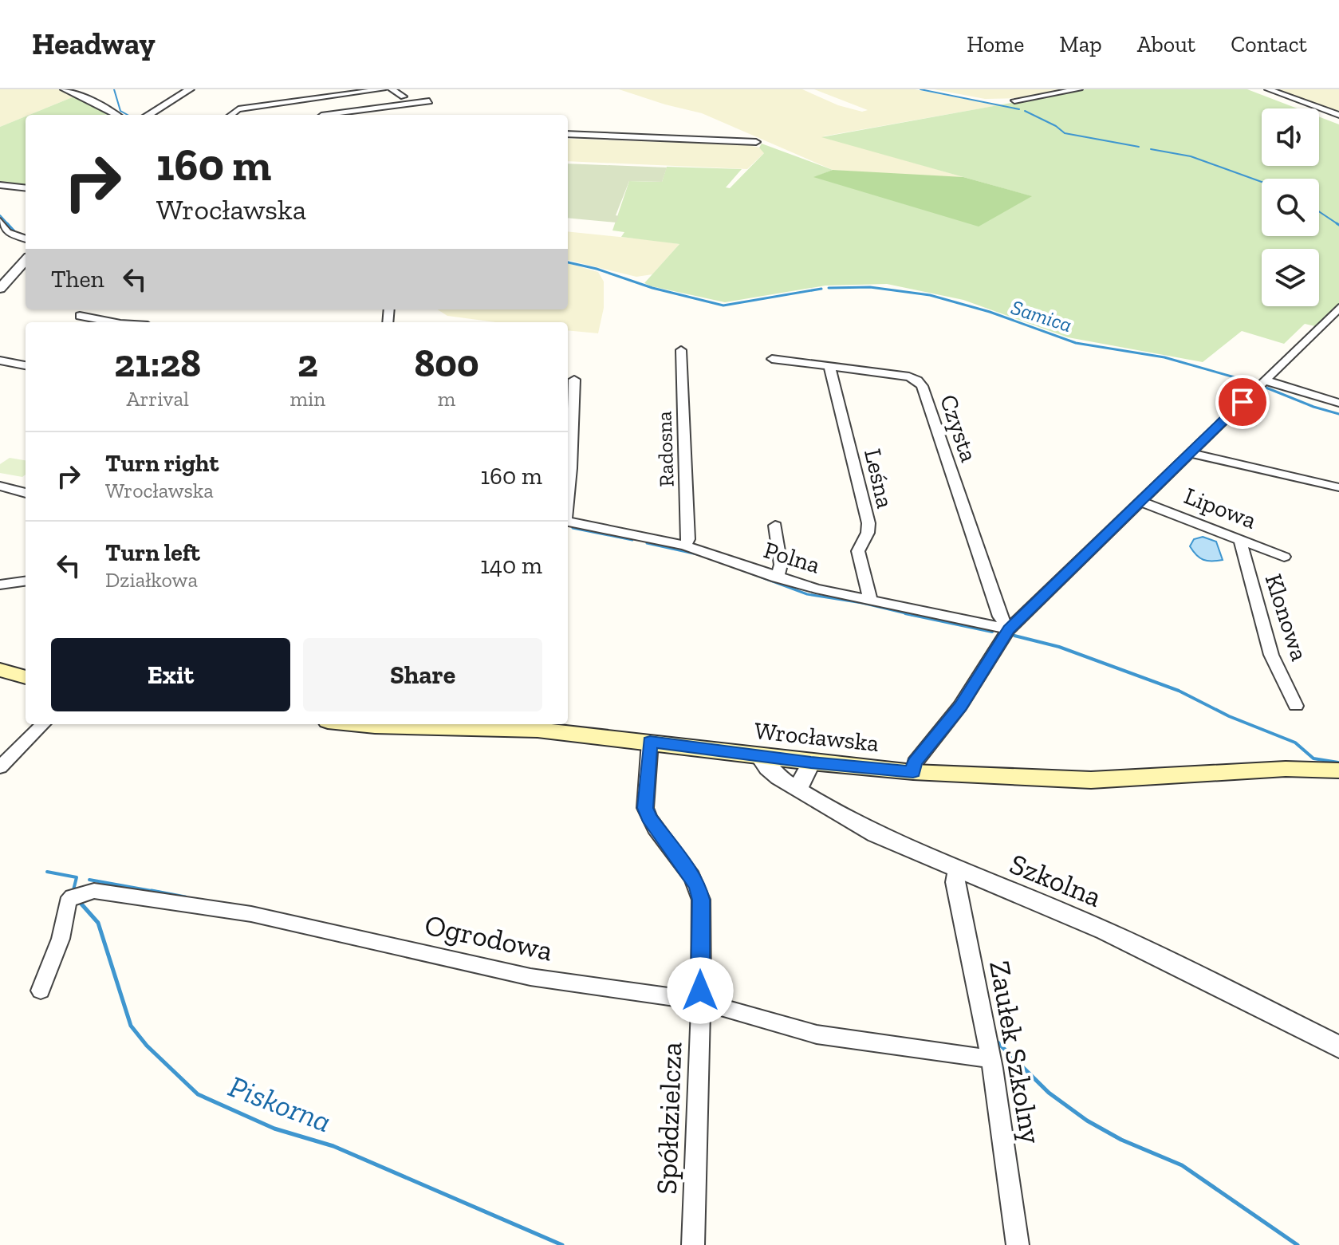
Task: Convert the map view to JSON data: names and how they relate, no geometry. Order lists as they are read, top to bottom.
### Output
{
  "streets": {
    "main road": ["Wrocławska"],
    "street": [
      "Czysta",
      "Radosna",
      "Leśna",
      "Lipowa",
      "Polna",
      "Klonowa",
      "Szkolna",
      "Ogrodowa",
      "Zaułek Szkolny",
      "Spółdzielcza"
    ]
  },
  "crossings": [
    ["Czysta", "Leśna"],
    ["Czysta", "Polna"],
    ["Radosna", "Polna"],
    ["Leśna", "Polna"],
    ["Lipowa", "Klonowa"],
    ["Wrocławska", "Szkolna"],
    ["Wrocławska", "Spółdzielcza"],
    ["Szkolna", "Zaułek Szkolny"],
    ["Ogrodowa", "Zaułek Szkolny"],
    ["Ogrodowa", "Spółdzielcza"]
  ],
  "water": ["Samica", "Piskorna"],
  "page": {
    "header": "Headway",
    "nav": [
      "Home",
      "Map",
      "About",
      "Contact"
    ],
    "turn": ["160 m", "Wrocławska"],
    "then": "Then",
    "eta": [
      "21:28",
      "Arrival",
      "2",
      "min",
      "800",
      "m"
    ],
    "list": [
      {
        "name": "Turn right",
        "note": "Wrocławska",
        "value": "160 m"
      },
      {
        "name": "Turn left",
        "note": "Działkowa",
        "value": "140 m"
      }
    ],
    "buttons": ["Exit", "Share"]
  }
}
